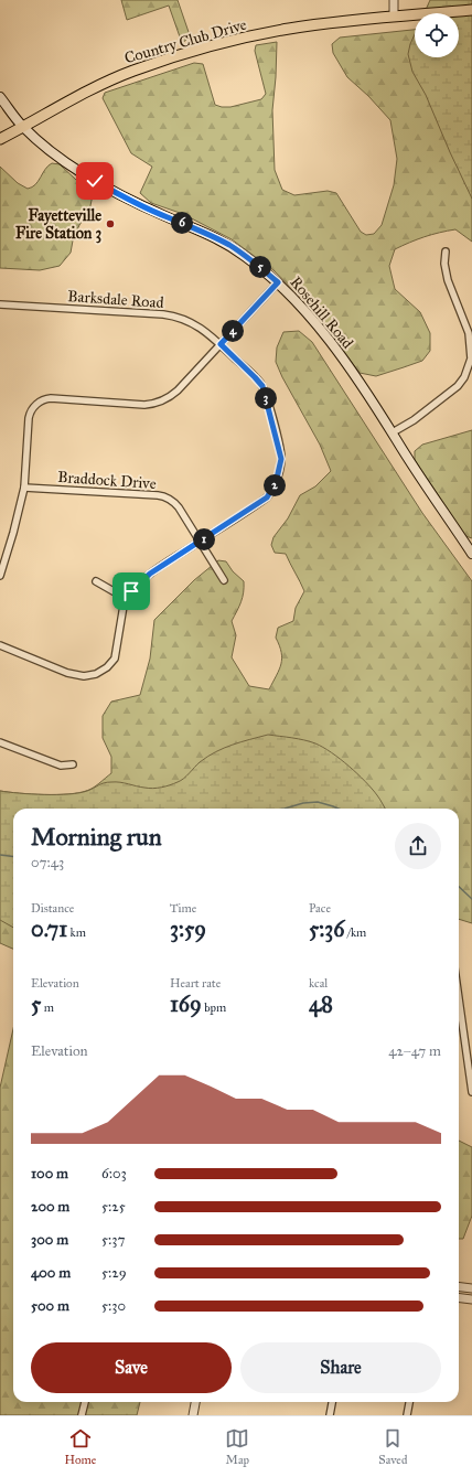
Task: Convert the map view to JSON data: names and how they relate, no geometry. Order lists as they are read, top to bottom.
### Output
{
  "streets": {
    "main road": ["Country Club Drive", "Rosehill Road"],
    "street": ["Barksdale Road", "Braddock Drive"]
  },
  "crossings": [
    ["Country Club Drive", "Rosehill Road"],
    ["Barksdale Road", "Braddock Drive"]
  ],
  "places": ["Fayetteville Fire Station 3"],
  "page": {
    "pins": [
      "6",
      "5",
      "4",
      "3",
      "2",
      "1"
    ],
    "heading": ["Morning run", "07:43"],
    "stats": [
      ["Distance", "0.71 km"],
      ["Time", "3:59"],
      ["Pace", "5:36 /km"],
      ["Elevation", "5 m"],
      ["Heart rate", "169 bpm"],
      ["kcal", "48"]
    ],
    "chart": ["Elevation", "42–47 m"],
    "list": [
      {
        "name": "100 m",
        "note": "6:03"
      },
      {
        "name": "200 m",
        "note": "5:25"
      },
      {
        "name": "300 m",
        "note": "5:37"
      },
      {
        "name": "400 m",
        "note": "5:29"
      },
      {
        "name": "500 m",
        "note": "5:30"
      }
    ],
    "buttons": ["Save", "Share"],
    "tabs": ["Home", "Map", "Saved"]
  }
}
